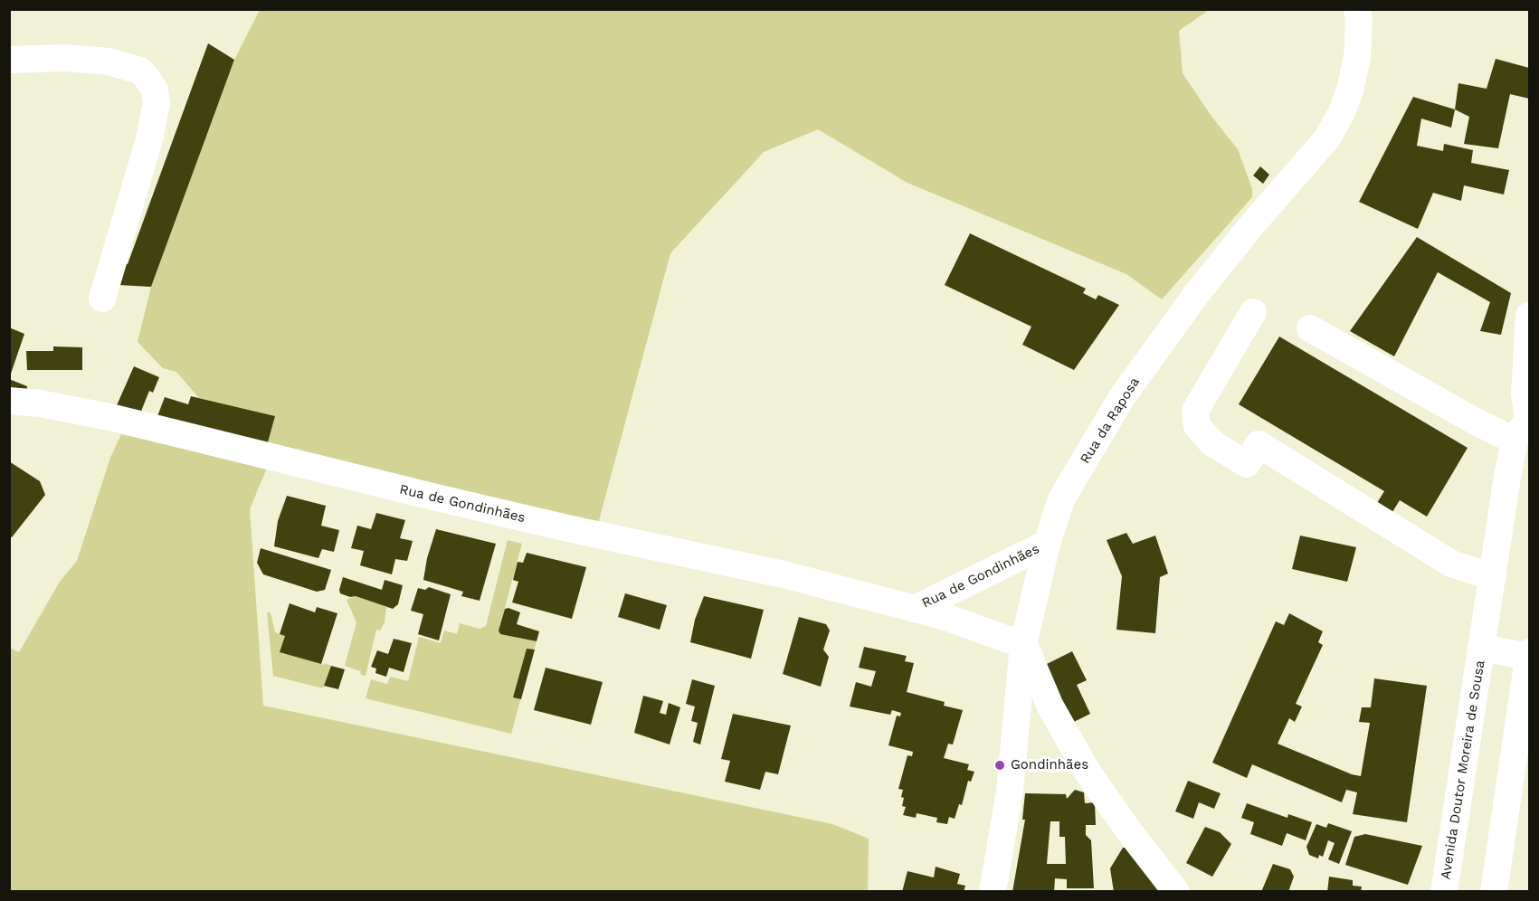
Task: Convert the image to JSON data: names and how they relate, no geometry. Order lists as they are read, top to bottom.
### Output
{
  "streets": {
    "street": ["Rua da Raposa", "Rua de Gondinhães", "Avenida Doutor Moreira de Sousa"]
  },
  "crossings": [
    ["Rua da Raposa", "Rua de Gondinhães"]
  ],
  "places": ["Gondinhães"]
}
